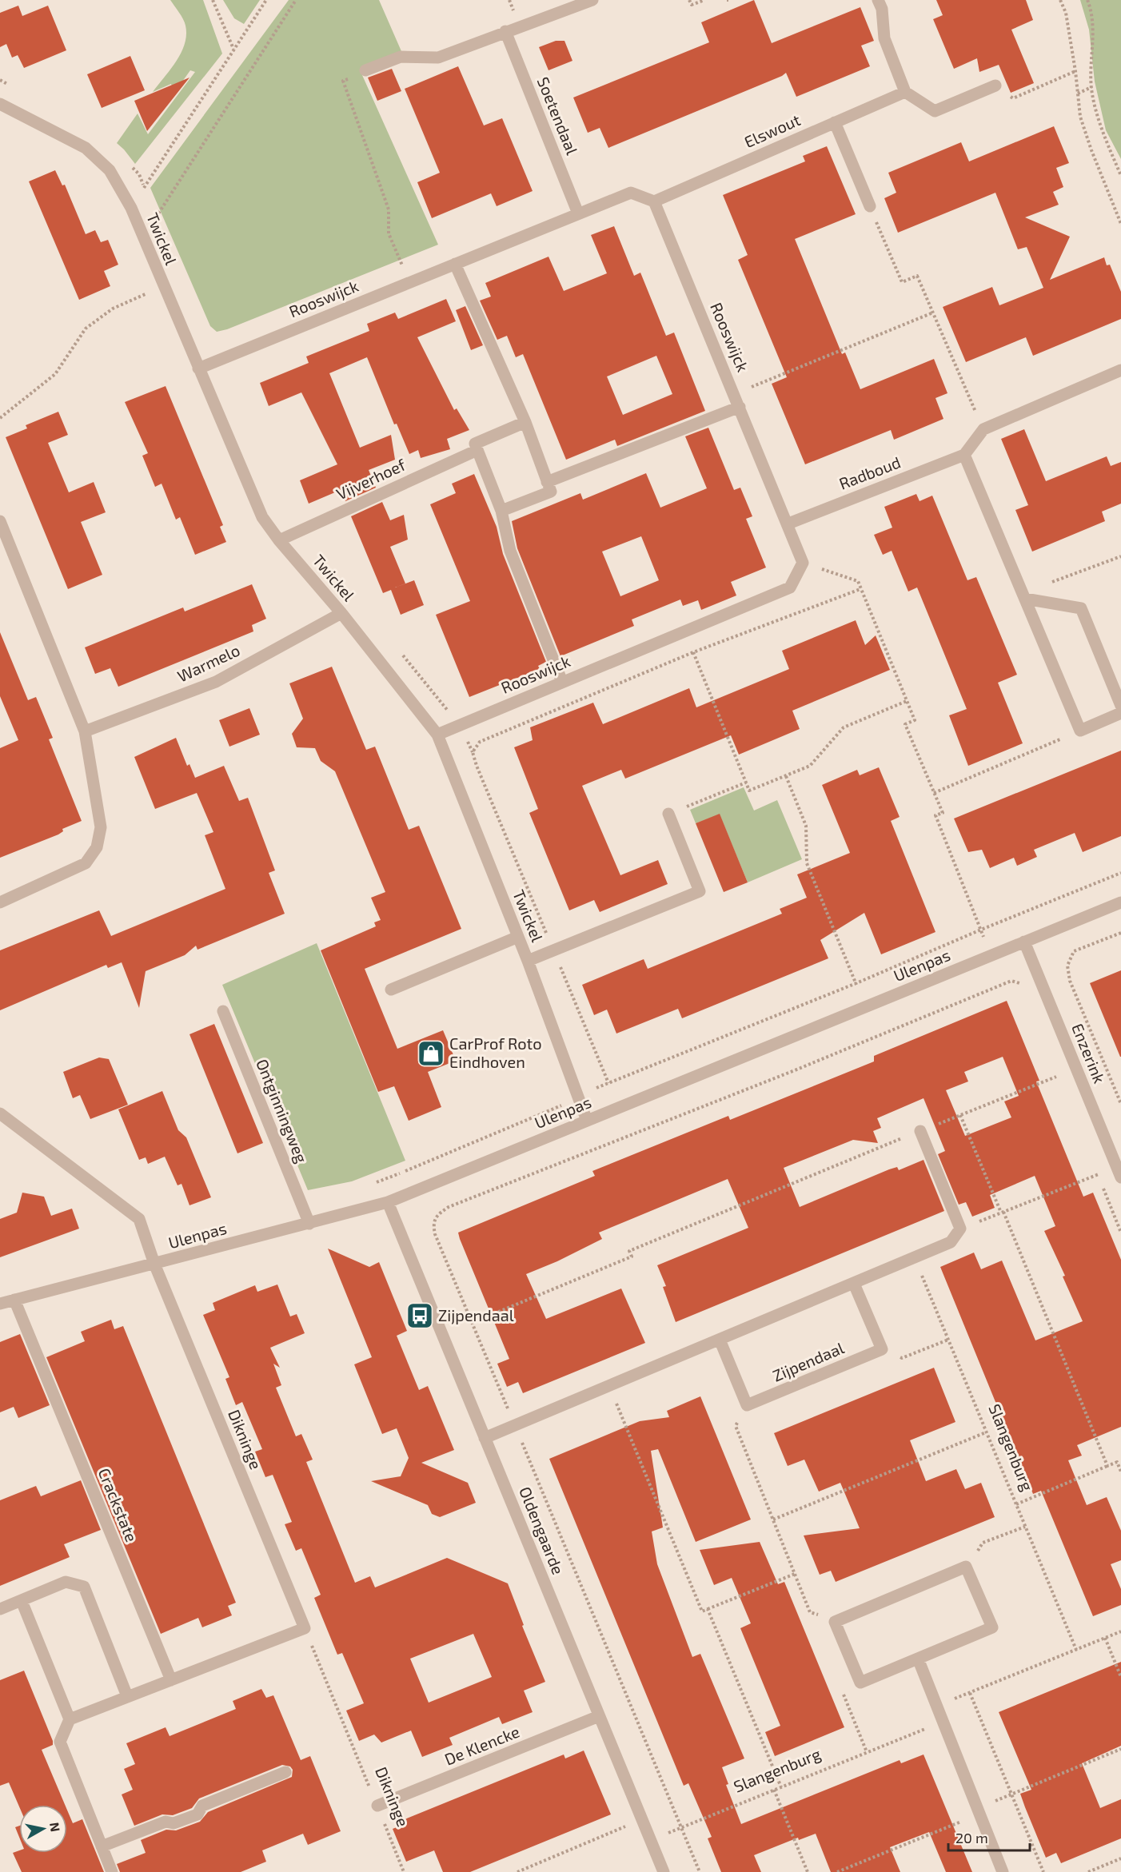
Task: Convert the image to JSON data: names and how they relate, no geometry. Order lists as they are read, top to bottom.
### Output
{
  "streets": {
    "street": [
      "Soetendaal",
      "Elswout",
      "Twickel",
      "Rooswijck",
      "Radboud",
      "Vijverhoef",
      "Warmelo",
      "Ulenpas",
      "Enzerink",
      "Ontginningweg",
      "Zijpendaal",
      "Dikninge",
      "Crackstate",
      "Oldengaarde",
      "De Klencke"
    ],
    "path": ["Slangenburg"]
  },
  "crossings": [
    ["Soetendaal", "Rooswijck"],
    ["Elswout", "Rooswijck"],
    ["Twickel", "Rooswijck"],
    ["Twickel", "Vijverhoef"],
    ["Twickel", "Warmelo"],
    ["Twickel", "Ulenpas"],
    ["Rooswijck", "Radboud"],
    ["Ulenpas", "Enzerink"],
    ["Ulenpas", "Ontginningweg"],
    ["Ulenpas", "Dikninge"],
    ["Ulenpas", "Crackstate"],
    ["Ulenpas", "Oldengaarde"],
    ["Dikninge", "De Klencke"],
    ["Slangenburg", "Oldengaarde"],
    ["Oldengaarde", "De Klencke"]
  ],
  "places": {
    "shop": ["CarProf Roto Eindhoven"],
    "bus stop": ["Zijpendaal"]
  },
  "scale_bar": "20 m",
  "north": "right"
}
